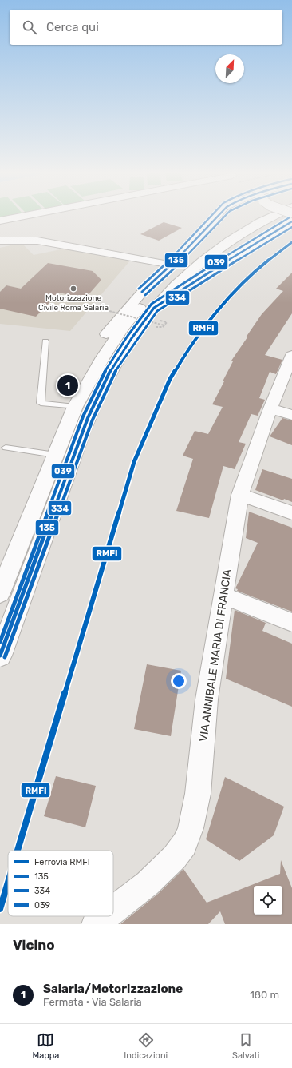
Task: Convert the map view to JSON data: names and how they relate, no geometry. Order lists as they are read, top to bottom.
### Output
{
  "streets": {
    "street": ["VIA ANNIBALE MARIA DI FRANCIA"]
  },
  "places": ["Motorizzazione Civile Roma Salaria"],
  "lines": [
    "transit line 135",
    "transit line 334",
    "transit line 039",
    "rail line RMFI"
  ],
  "legend": [
    "Ferrovia RMFI",
    "135",
    "334",
    "039"
  ],
  "north": "top right",
  "page": {
    "search": "Cerca qui",
    "pins": "1",
    "heading": "Vicino",
    "list": [
      {
        "mark": "1",
        "name": "Salaria/Motorizzazione",
        "note": "Fermata · Via Salaria",
        "value": "180 m"
      }
    ],
    "nav": ["Mappa", "Indicazioni", "Salvati"]
  }
}
